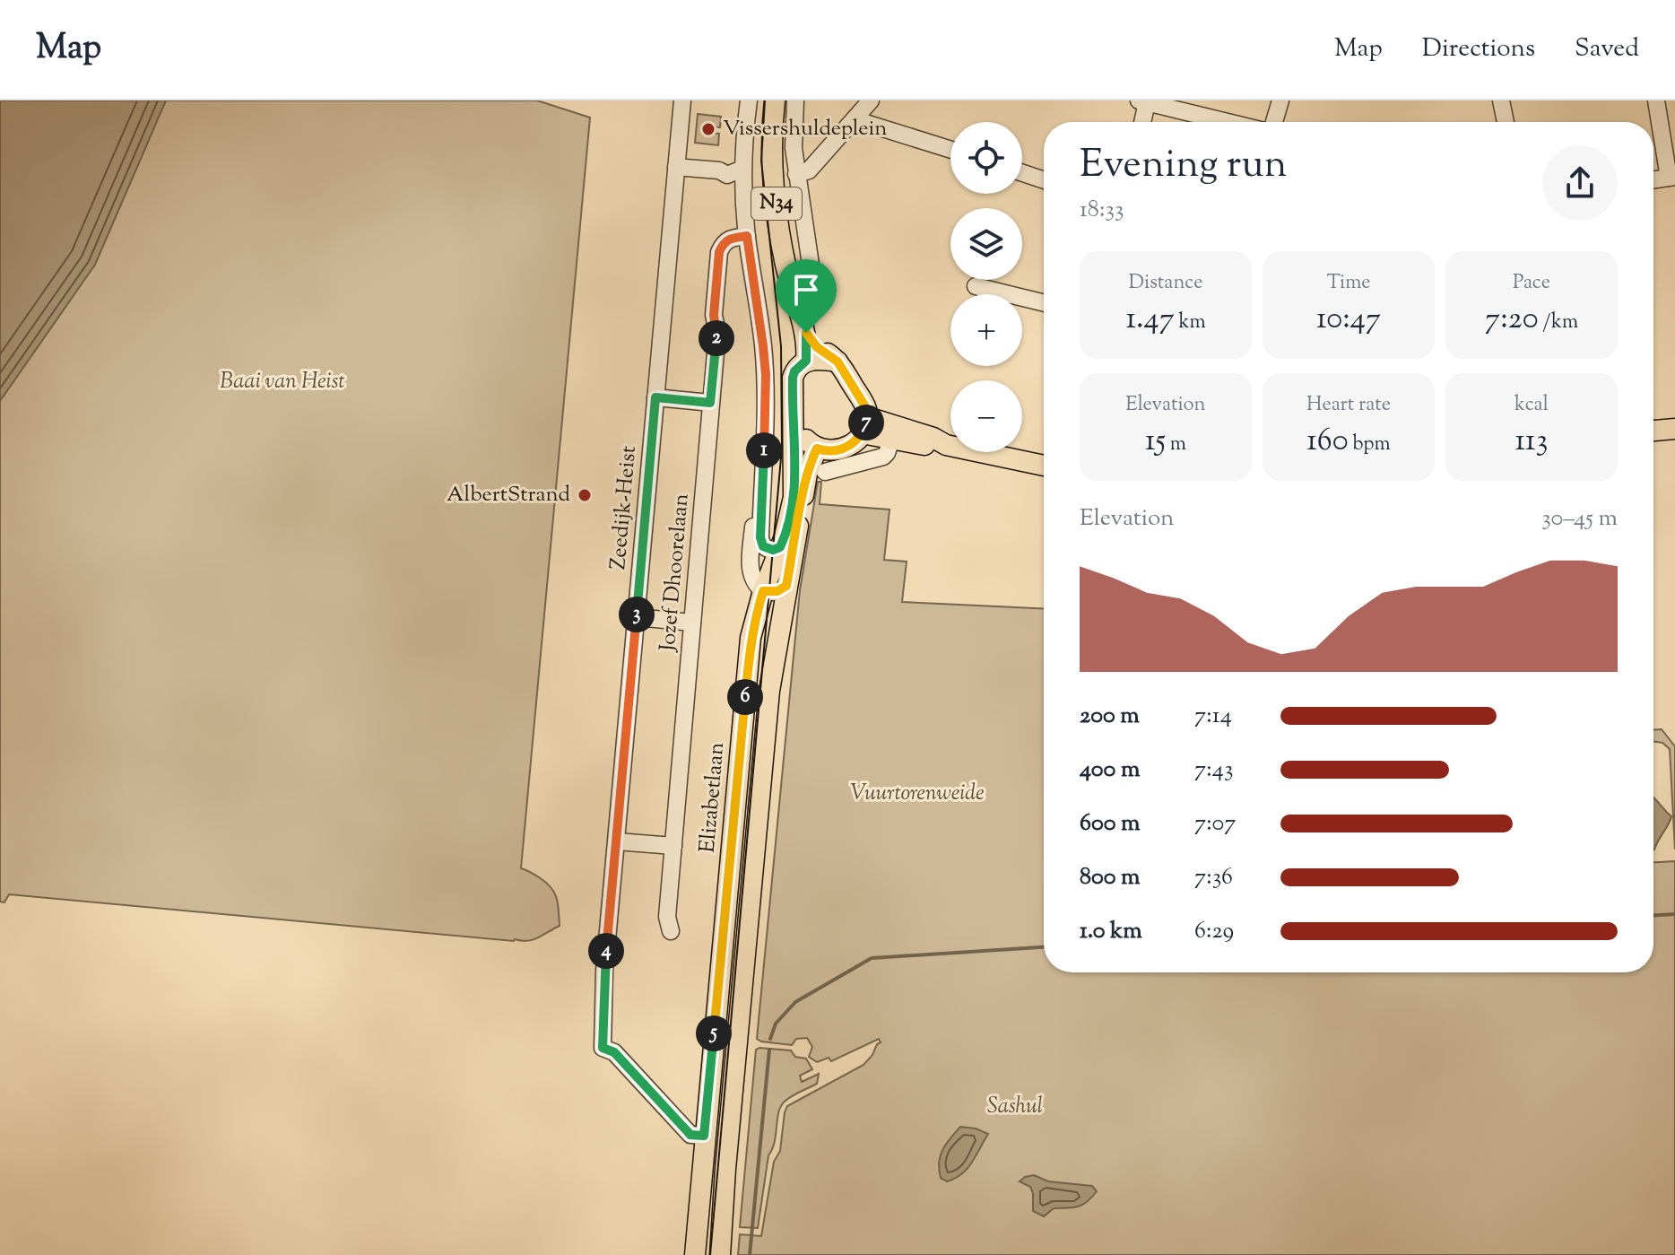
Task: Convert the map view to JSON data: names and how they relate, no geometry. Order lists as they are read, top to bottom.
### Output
{
  "streets": {
    "main road": ["N34", "Elizabetlaan"],
    "street": ["Zeedijk-Heist", "Jozef Dhoorelaan"]
  },
  "crossings": [
    ["N34", "Zeedijk-Heist"],
    ["N34", "Elizabetlaan"],
    ["Zeedijk-Heist", "Elizabetlaan"]
  ],
  "parks": ["Baai van Heist", "Vuurtorenweide", "Sashul"],
  "places": ["Vissershuldeplein", "AlbertStrand"],
  "page": {
    "header": "Map",
    "nav": ["Map", "Directions", "Saved"],
    "map_buttons": ["+", "−"],
    "heading": ["Evening run", "18:33"],
    "stats": [
      ["Distance", "1.47 km"],
      ["Time", "10:47"],
      ["Pace", "7:20 /km"],
      ["Elevation", "15 m"],
      ["Heart rate", "160 bpm"],
      ["kcal", "113"]
    ],
    "pins": [
      "2",
      "7",
      "1",
      "3",
      "6",
      "4",
      "5"
    ],
    "chart": ["Elevation", "30–45 m"],
    "list": [
      {
        "name": "200 m",
        "note": "7:14"
      },
      {
        "name": "400 m",
        "note": "7:43"
      },
      {
        "name": "600 m",
        "note": "7:07"
      },
      {
        "name": "800 m",
        "note": "7:36"
      },
      {
        "name": "1.0 km",
        "note": "6:29"
      }
    ]
  }
}
